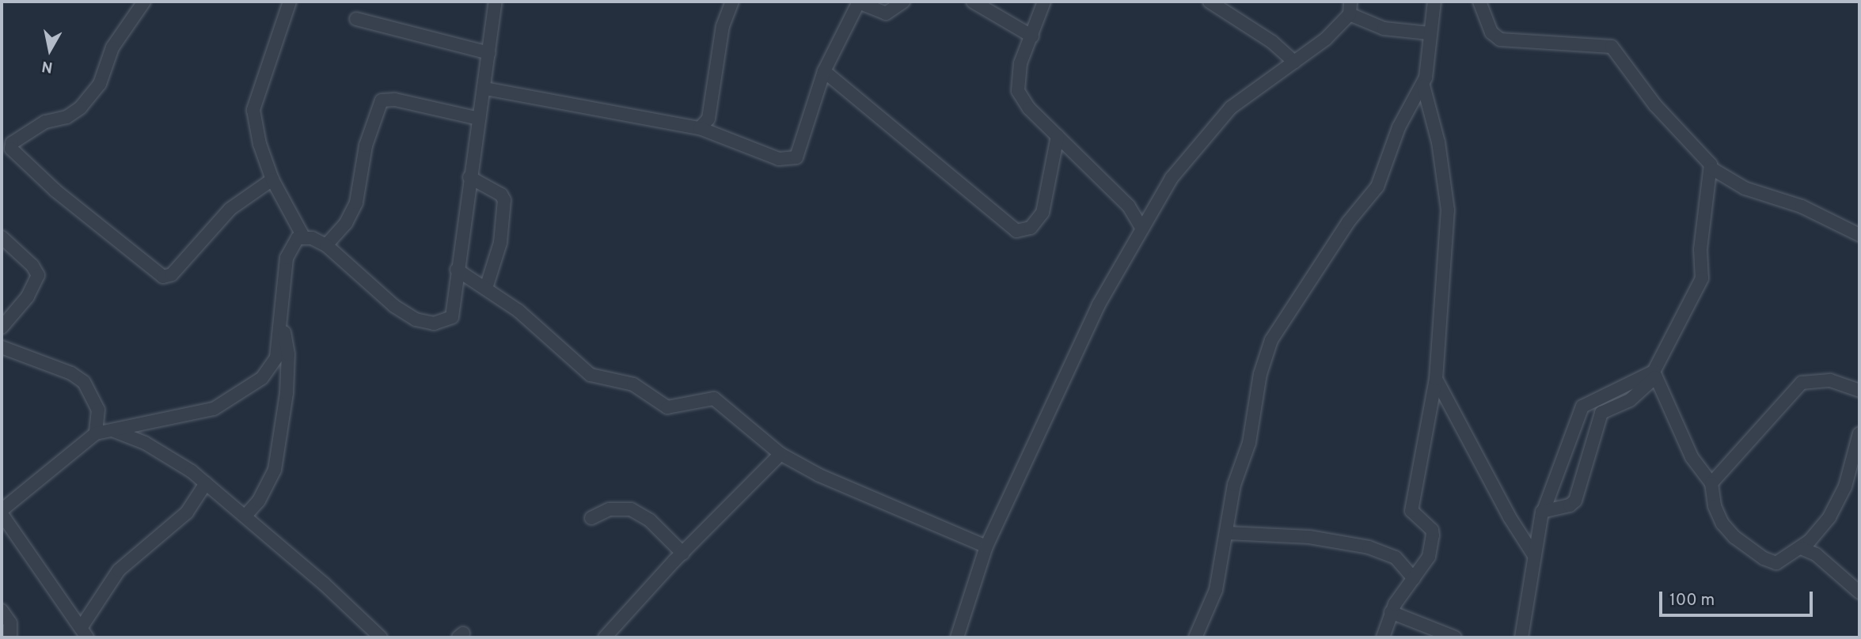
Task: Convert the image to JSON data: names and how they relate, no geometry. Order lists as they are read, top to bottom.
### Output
{
  "scale_bar": "100 m",
  "north": "bottom"
}
